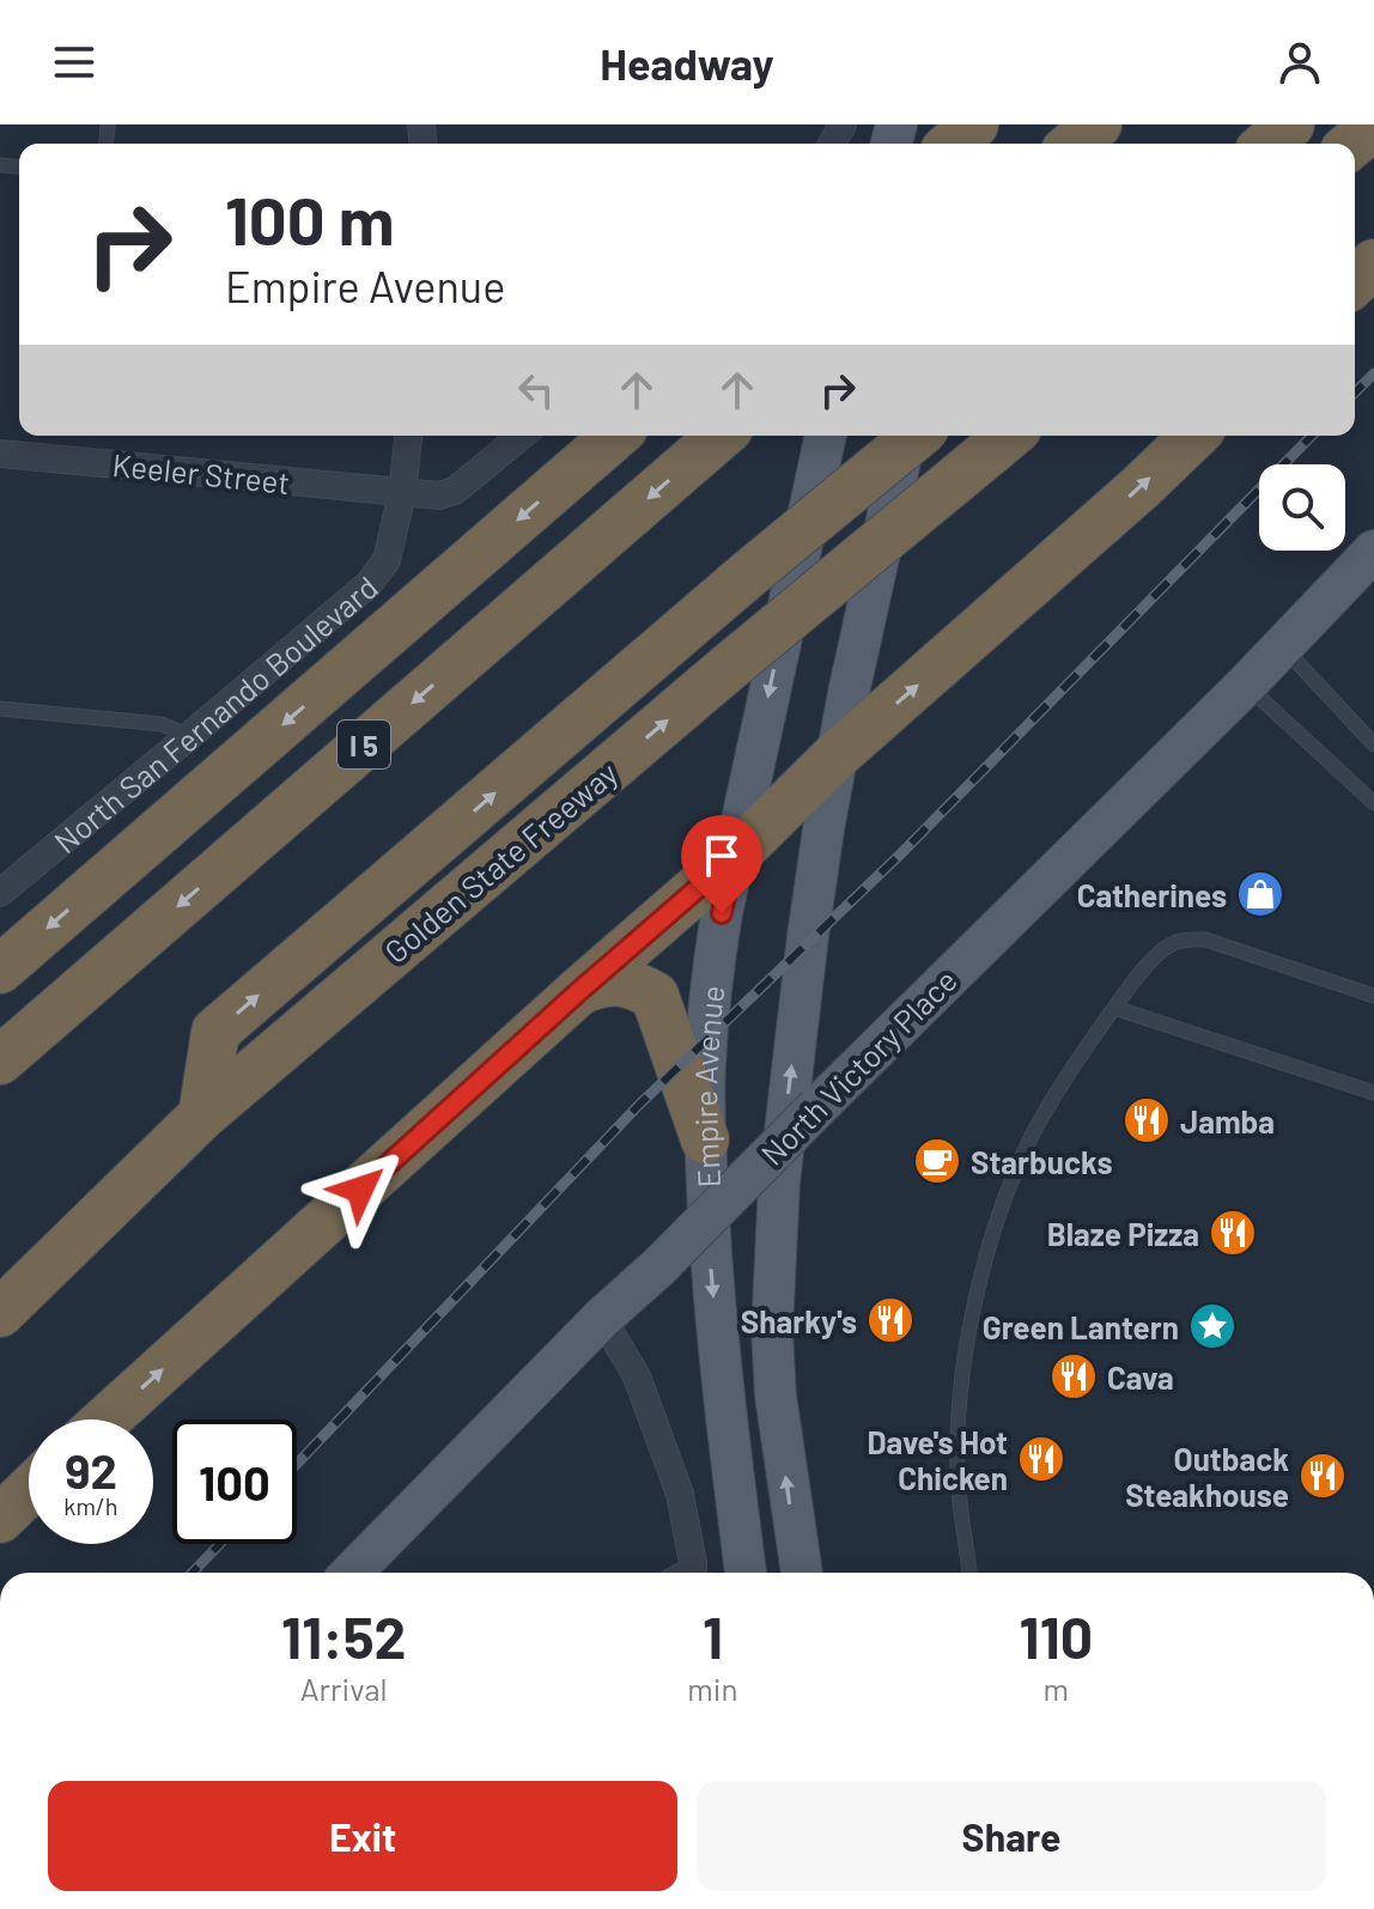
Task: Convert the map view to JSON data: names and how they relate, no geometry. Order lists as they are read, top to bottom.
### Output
{
  "streets": {
    "highway": ["I 5", "Golden State Freeway"],
    "main road": ["North Victory Place", "Empire Avenue"],
    "street": ["Keeler Street", "North San Fernando Boulevard"]
  },
  "crossings": [
    ["Keeler Street", "North San Fernando Boulevard"]
  ],
  "places": {
    "shop": ["Catherines"],
    "restaurant": [
      "Jamba",
      "Blaze Pizza",
      "Sharky's",
      "Cava",
      "Dave's Hot Chicken",
      "Outback Steakhouse"
    ],
    "cafe": ["Starbucks"],
    "place": ["Green Lantern"]
  },
  "page": {
    "header": "Headway",
    "turn": ["100 m", "Empire Avenue"],
    "speed": "92 km/h",
    "limit": "100",
    "eta": [
      "11:52",
      "Arrival",
      "1",
      "min",
      "110",
      "m"
    ],
    "buttons": ["Exit", "Share"]
  }
}
